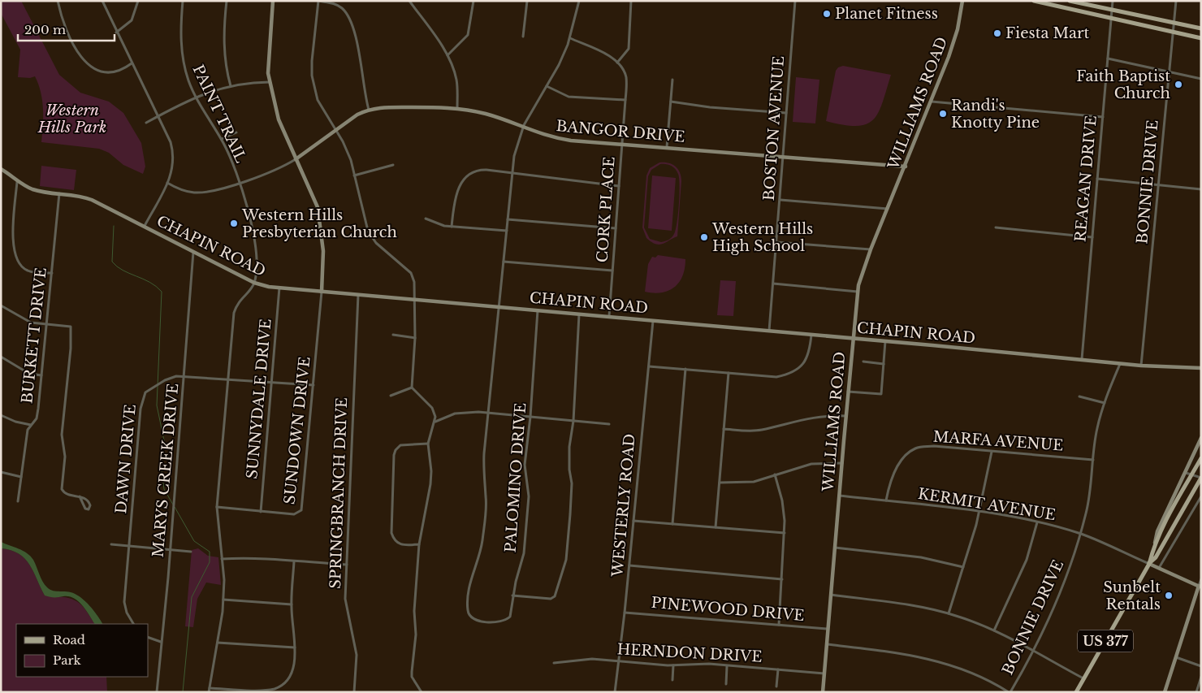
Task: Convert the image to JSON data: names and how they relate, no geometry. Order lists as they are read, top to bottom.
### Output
{
  "streets": {
    "main road": ["US 377"],
    "street": [
      "WILLIAMS ROAD",
      "PAINT TRAIL",
      "BOSTON AVENUE",
      "BANGOR DRIVE",
      "REAGAN DRIVE",
      "BONNIE DRIVE",
      "CORK PLACE",
      "CHAPIN ROAD",
      "BURKETT DRIVE",
      "SUNNYDALE DRIVE",
      "SUNDOWN DRIVE",
      "MARFA AVENUE",
      "DAWN DRIVE",
      "MARYS CREEK DRIVE",
      "PALOMINO DRIVE",
      "SPRINGBRANCH DRIVE",
      "KERMIT AVENUE",
      "WESTERLY ROAD",
      "PINEWOOD DRIVE",
      "HERNDON DRIVE"
    ]
  },
  "crossings": [
    ["WILLIAMS ROAD", "BANGOR DRIVE"],
    ["WILLIAMS ROAD", "CHAPIN ROAD"],
    ["WILLIAMS ROAD", "KERMIT AVENUE"],
    ["WILLIAMS ROAD", "PINEWOOD DRIVE"],
    ["WILLIAMS ROAD", "HERNDON DRIVE"],
    ["PAINT TRAIL", "BANGOR DRIVE"],
    ["PAINT TRAIL", "CHAPIN ROAD"],
    ["BOSTON AVENUE", "BANGOR DRIVE"],
    ["BOSTON AVENUE", "CHAPIN ROAD"],
    ["BANGOR DRIVE", "CORK PLACE"],
    ["REAGAN DRIVE", "CHAPIN ROAD"],
    ["BONNIE DRIVE", "CHAPIN ROAD"],
    ["BONNIE DRIVE", "MARFA AVENUE"],
    ["BONNIE DRIVE", "KERMIT AVENUE"],
    ["CORK PLACE", "CHAPIN ROAD"],
    ["CHAPIN ROAD", "BURKETT DRIVE"],
    ["CHAPIN ROAD", "SUNNYDALE DRIVE"],
    ["CHAPIN ROAD", "SUNDOWN DRIVE"],
    ["CHAPIN ROAD", "MARYS CREEK DRIVE"],
    ["CHAPIN ROAD", "PALOMINO DRIVE"],
    ["CHAPIN ROAD", "SPRINGBRANCH DRIVE"],
    ["CHAPIN ROAD", "WESTERLY ROAD"],
    ["SUNNYDALE DRIVE", "SUNDOWN DRIVE"],
    ["SUNNYDALE DRIVE", "DAWN DRIVE"],
    ["SUNDOWN DRIVE", "DAWN DRIVE"],
    ["MARFA AVENUE", "KERMIT AVENUE"],
    ["DAWN DRIVE", "MARYS CREEK DRIVE"],
    ["KERMIT AVENUE", "US 377"],
    ["WESTERLY ROAD", "PINEWOOD DRIVE"],
    ["WESTERLY ROAD", "HERNDON DRIVE"]
  ],
  "parks": ["Western Hills Park"],
  "places": [
    "Planet Fitness",
    "Fiesta Mart",
    "Faith Baptist Church",
    "Randi's Knotty Pine",
    "Western Hills Presbyterian Church",
    "Western Hills High School",
    "Sunbelt Rentals"
  ],
  "legend": ["Road", "Park"],
  "scale_bar": "200 m"
}
